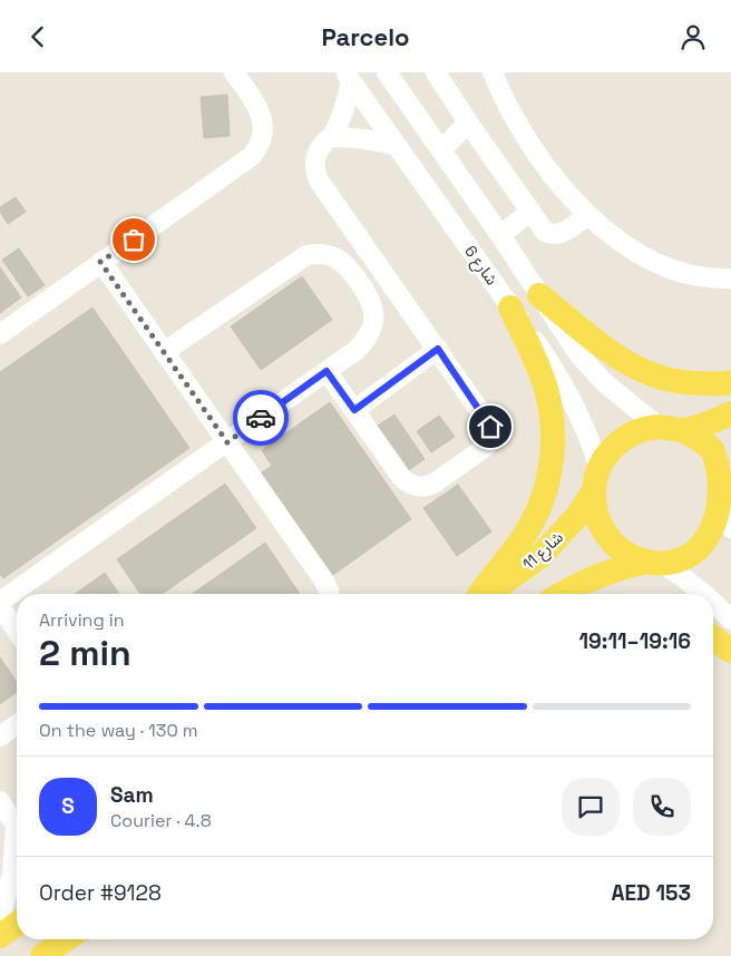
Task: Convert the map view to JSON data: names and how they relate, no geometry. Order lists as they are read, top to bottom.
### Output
{
  "streets": {
    "main road": ["شارع 11"],
    "street": ["شارع 6"]
  },
  "crossings": [
    ["شارع 6", "شارع 11"]
  ],
  "page": {
    "header": "Parcelo",
    "heading": ["2 min", "Arriving in", "19:11–19:16"],
    "panel": [
      "Sam",
      "Courier · 4.8",
      "Order #9128",
      "AED 153"
    ],
    "bar": "On the way · 130 m",
    "round": "S"
  }
}
